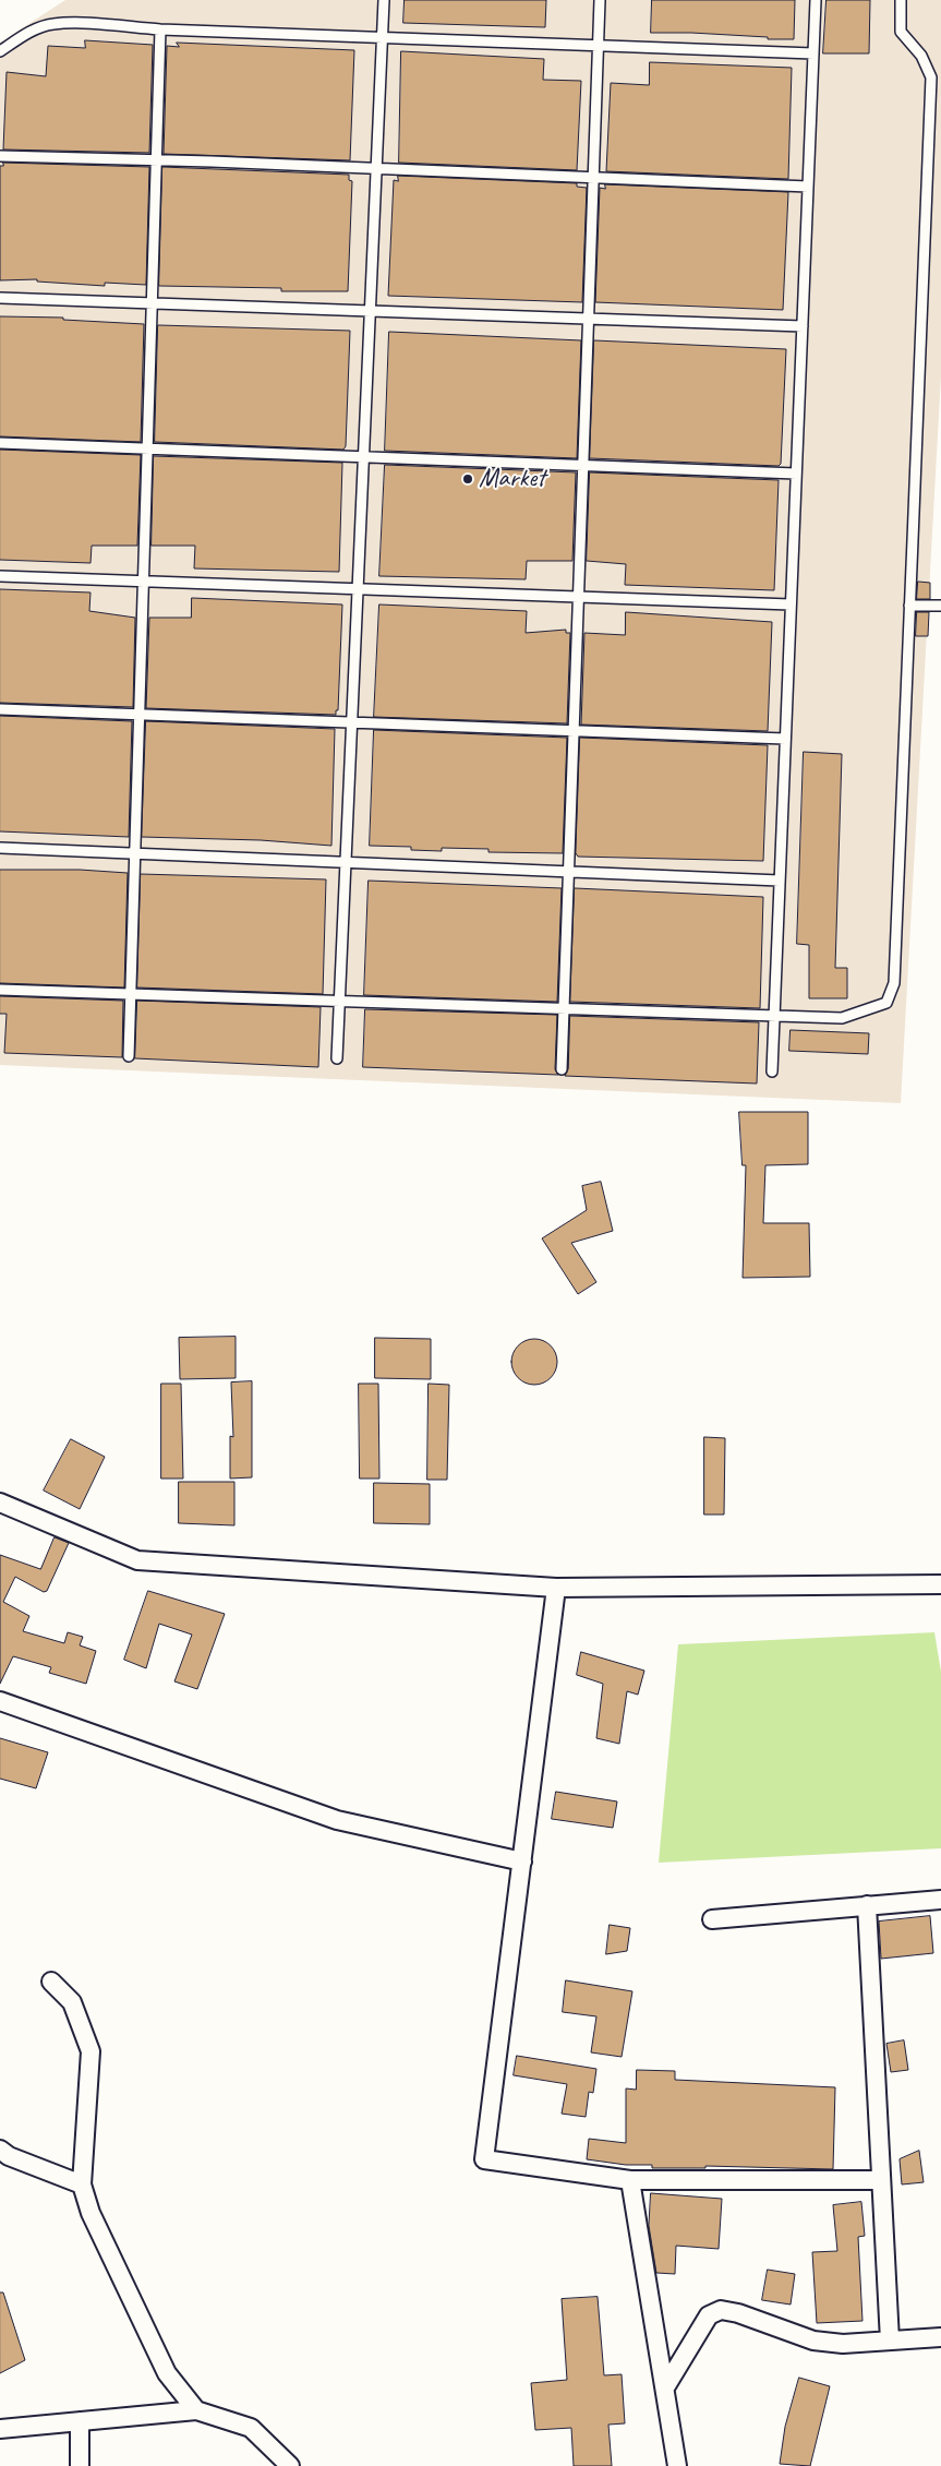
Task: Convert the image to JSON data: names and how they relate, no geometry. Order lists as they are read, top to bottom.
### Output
{
  "places": ["Market"]
}
